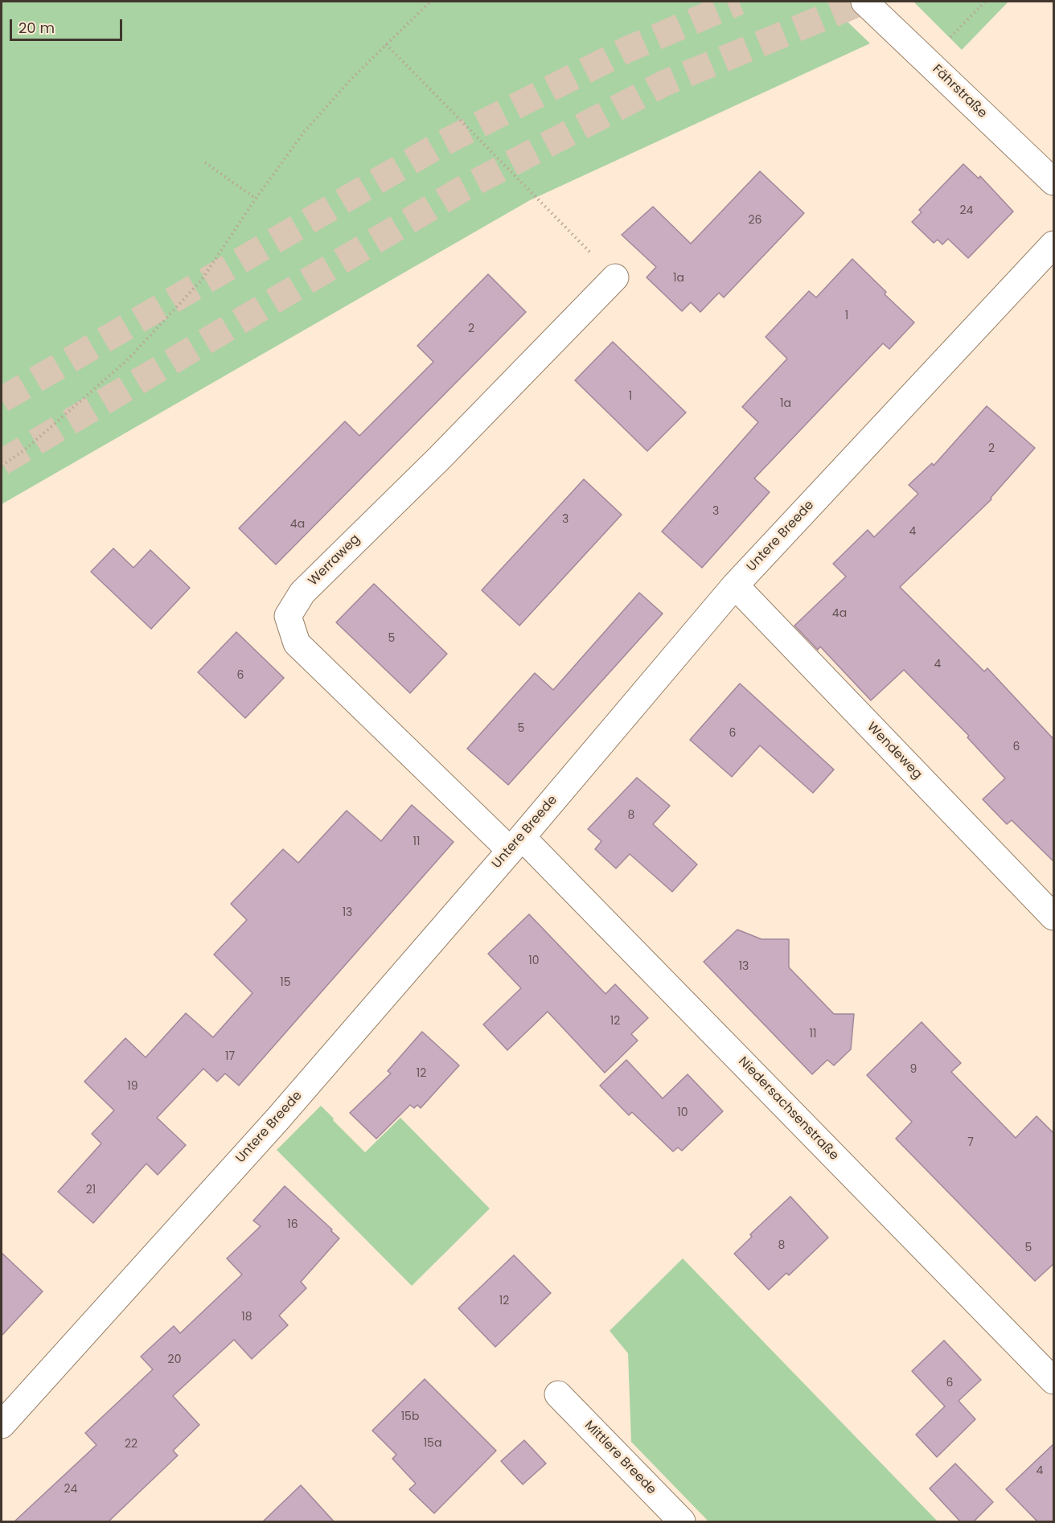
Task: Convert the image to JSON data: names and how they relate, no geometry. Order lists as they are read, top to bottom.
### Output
{
  "streets": {
    "street": [
      "Fährstraße",
      "Untere Breede",
      "Werraweg",
      "Wendeweg",
      "Niedersachsenstraße",
      "Mittlere Breede"
    ]
  },
  "crossings": [
    ["Untere Breede", "Werraweg"],
    ["Untere Breede", "Wendeweg"],
    ["Untere Breede", "Niedersachsenstraße"],
    ["Werraweg", "Niedersachsenstraße"]
  ],
  "house_numbers": [
    "24",
    "26",
    "1a",
    "1",
    "2",
    "1",
    "1a",
    "2",
    "3",
    "3",
    "4a",
    "4",
    "4a",
    "5",
    "4",
    "6",
    "5",
    "6",
    "6",
    "8",
    "11",
    "13",
    "10",
    "13",
    "15",
    "12",
    "11",
    "17",
    "9",
    "12",
    "19",
    "10",
    "7",
    "21",
    "16",
    "8",
    "5",
    "12",
    "18",
    "20",
    "6",
    "15b",
    "15a",
    "22",
    "4",
    "24"
  ],
  "scale_bar": "20 m"
}
